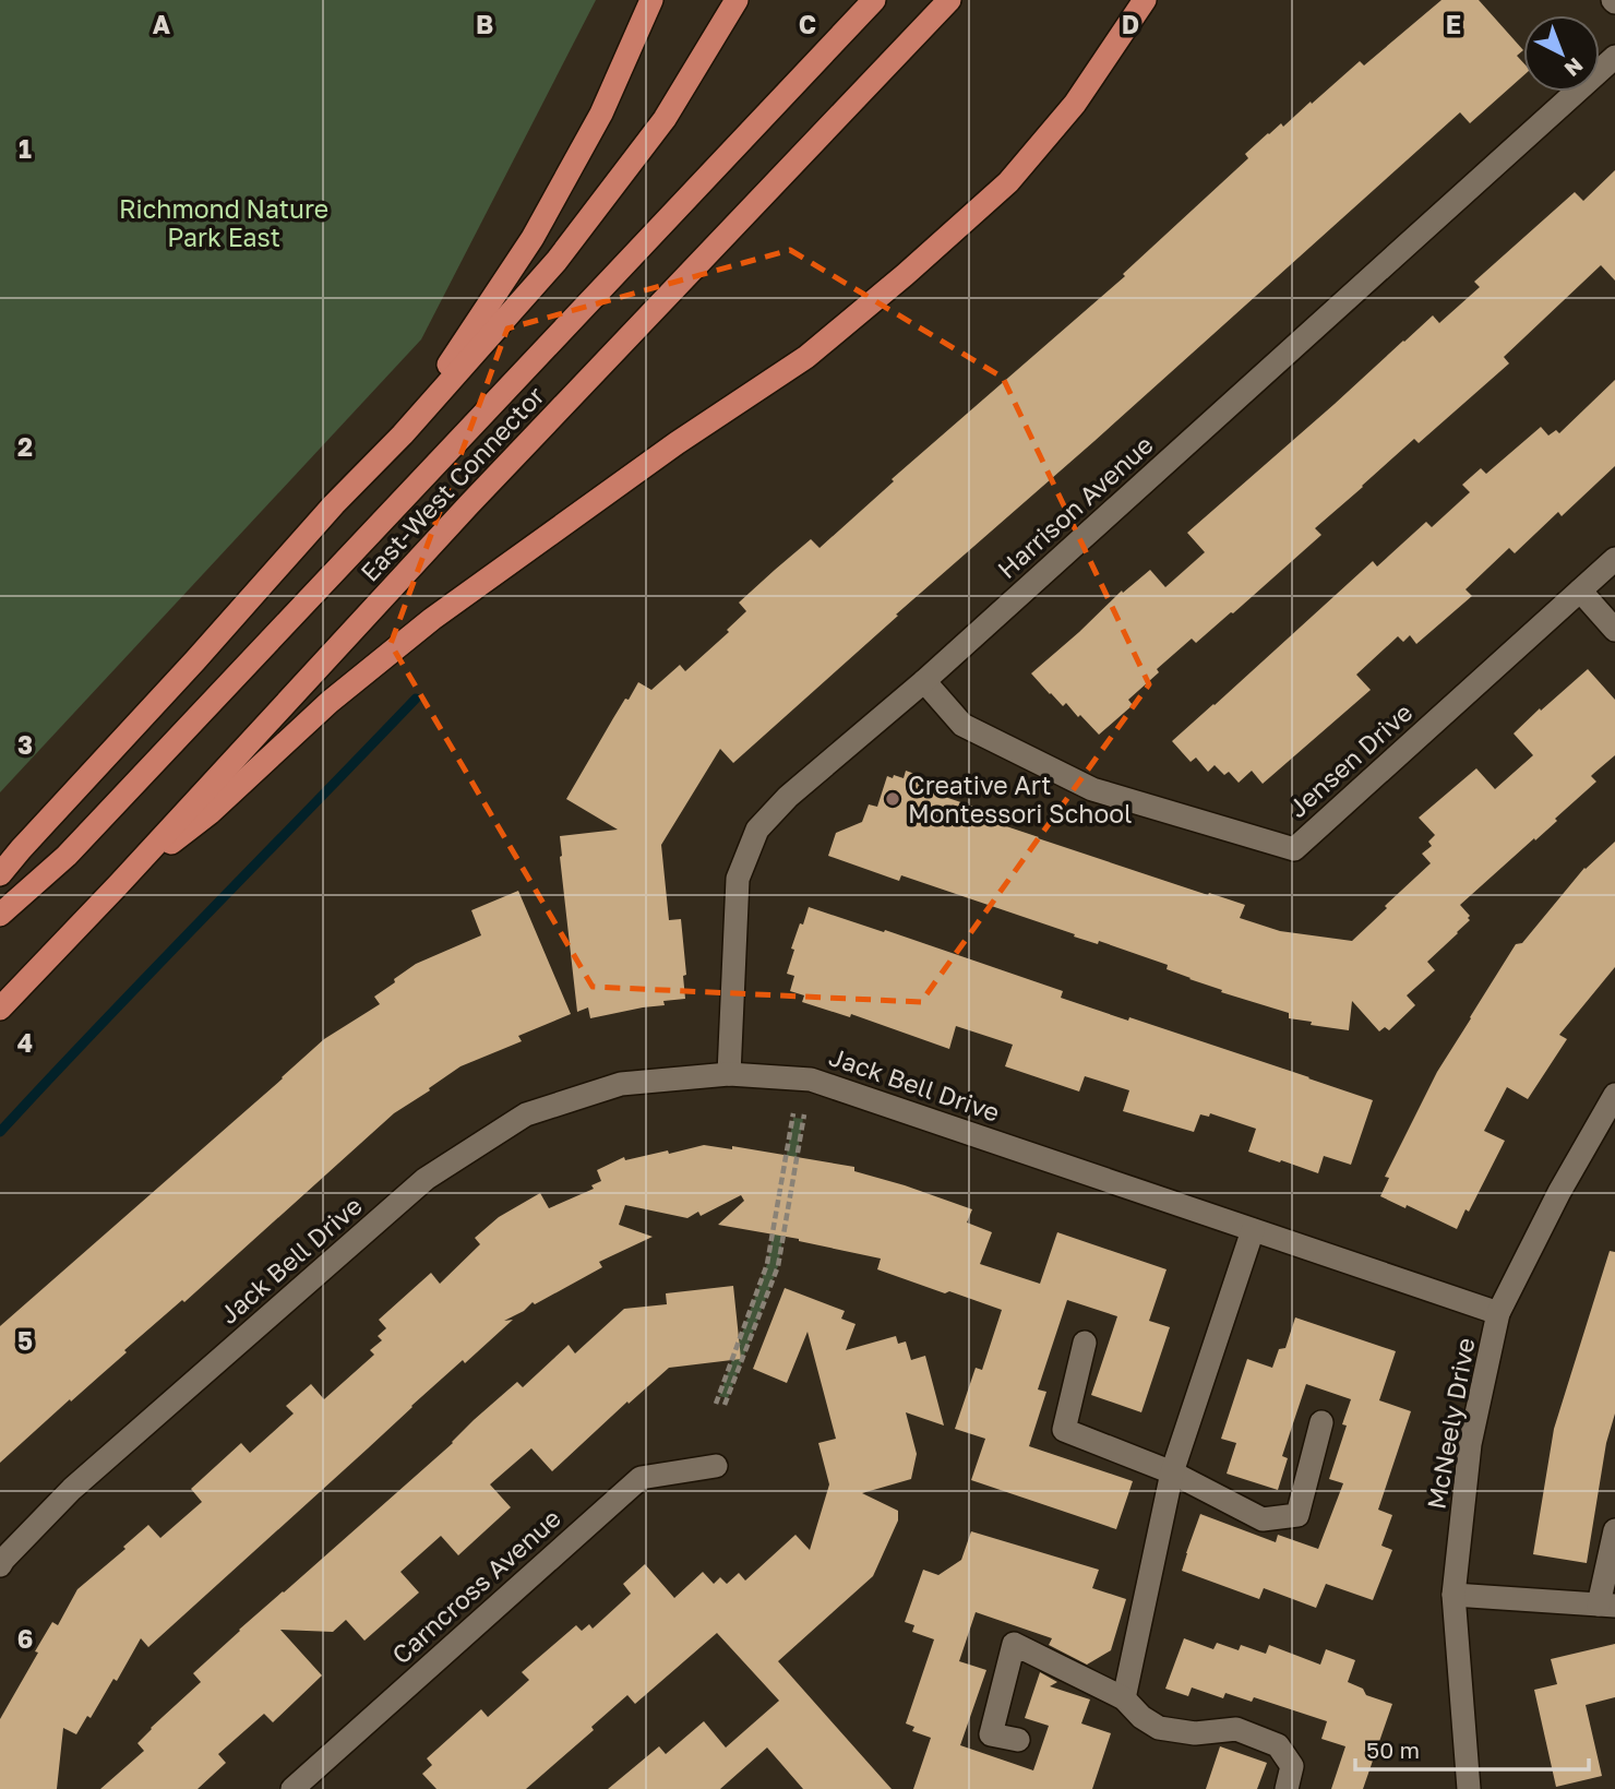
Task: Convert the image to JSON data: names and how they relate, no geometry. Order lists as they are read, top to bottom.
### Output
{
  "streets": {
    "highway": ["East-West Connector"],
    "street": [
      "Harrison Avenue",
      "Jensen Drive",
      "Jack Bell Drive",
      "McNeely Drive",
      "Carncross Avenue"
    ]
  },
  "crossings": [
    ["Harrison Avenue", "Jensen Drive"],
    ["Harrison Avenue", "Jack Bell Drive"],
    ["Jack Bell Drive", "McNeely Drive"]
  ],
  "parks": ["Richmond Nature Park East"],
  "places": ["Creative Art Montessori School"],
  "scale_bar": "50 m",
  "north": "bottom right",
  "grid": {
    "columns": [
      "A",
      "B",
      "C",
      "D",
      "E"
    ],
    "rows": [
      "1",
      "2",
      "3",
      "4",
      "5",
      "6"
    ]
  }
}
